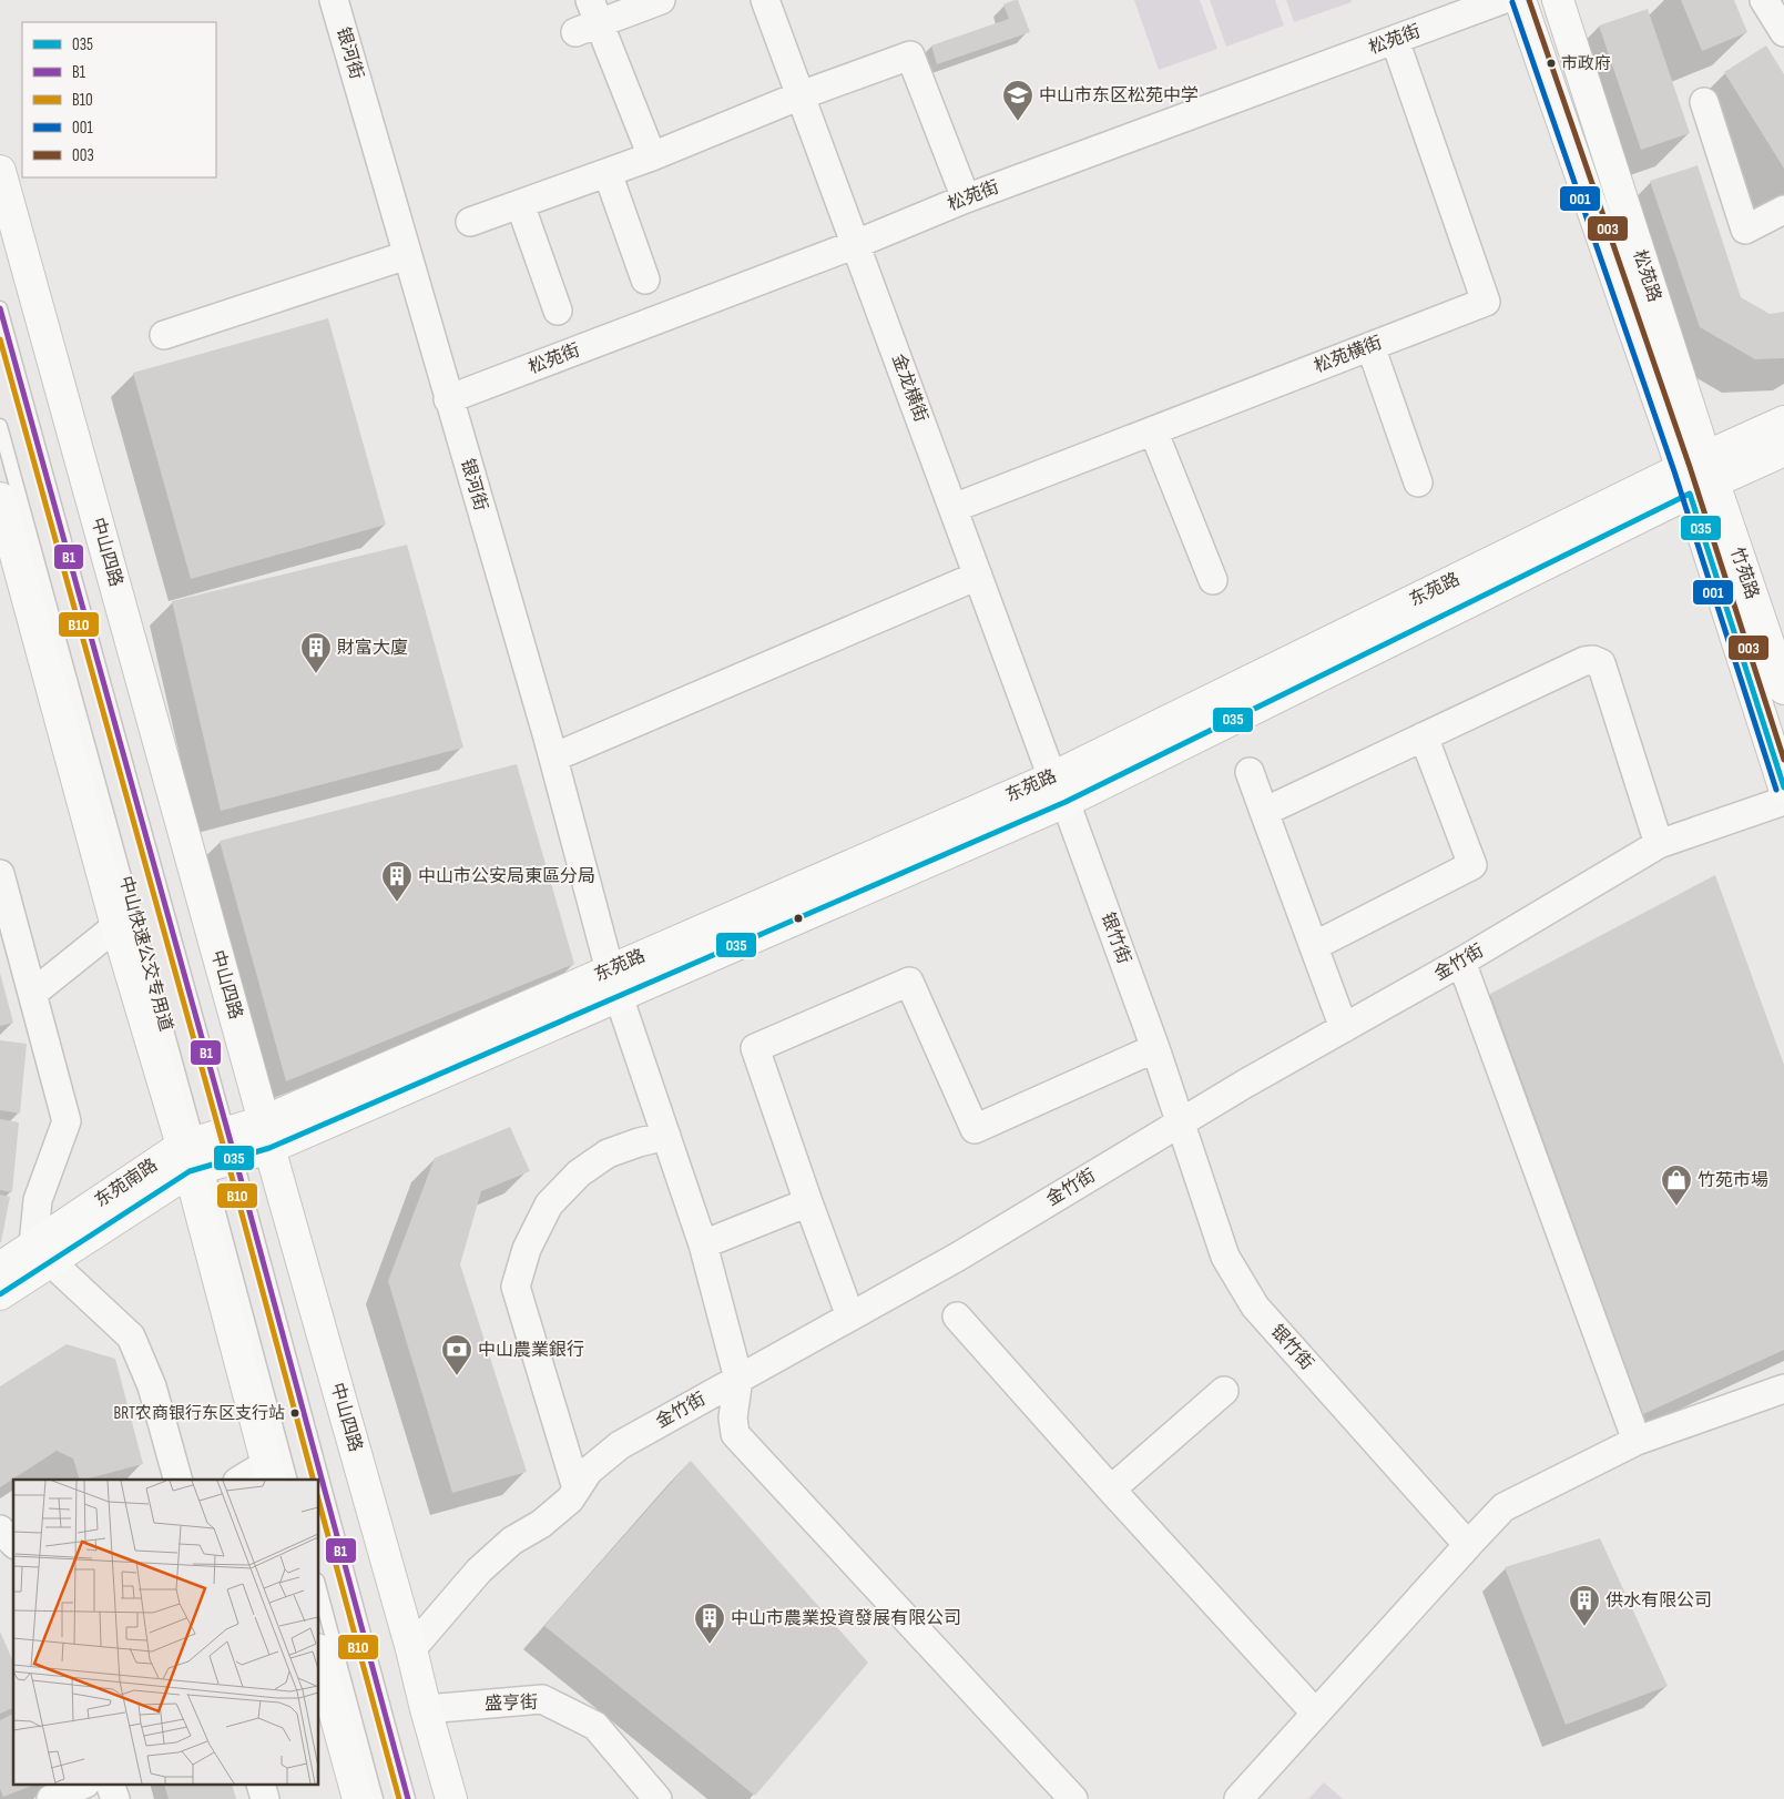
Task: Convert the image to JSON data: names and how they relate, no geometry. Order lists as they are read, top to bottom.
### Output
{
  "streets": {
    "street": [
      "松苑街",
      "银河街",
      "松苑路",
      "松苑横街",
      "金龙横街",
      "中山四路",
      "竹苑路",
      "东苑路",
      "银竹街",
      "金竹街",
      "东苑南路",
      "盛亨街"
    ],
    "lane": ["中山快速公交专用道"]
  },
  "crossings": [
    ["松苑街", "银河街"],
    ["松苑街", "松苑横街"],
    ["松苑街", "金龙横街"],
    ["银河街", "东苑路"],
    ["银河街", "金竹街"],
    ["松苑路", "竹苑路"],
    ["松苑路", "东苑路"],
    ["松苑横街", "金龙横街"],
    ["金龙横街", "东苑路"],
    ["金龙横街", "银竹街"],
    ["中山四路", "东苑路"],
    ["中山四路", "金竹街"],
    ["中山四路", "东苑南路"],
    ["中山四路", "盛亨街"],
    ["竹苑路", "东苑路"],
    ["东苑路", "银竹街"],
    ["东苑路", "东苑南路"],
    ["银竹街", "金竹街"],
    ["中山快速公交专用道", "东苑南路"]
  ],
  "places": {
    "other": ["市政府", "BRT农商银行东区支行站"],
    "school or university": ["中山市东区松苑中学"],
    "building": [
      "財富大廈",
      "中山市公安局東區分局",
      "供水有限公司",
      "中山市農業投資發展有限公司"
    ],
    "shop": ["竹苑市場"],
    "bank": ["中山農業銀行"]
  },
  "lines": [
    "transit line 003",
    "transit line 001",
    "transit line B1",
    "transit line B10",
    "transit line 035"
  ],
  "legend": [
    "035",
    "B1",
    "B10",
    "001",
    "003"
  ]
}
